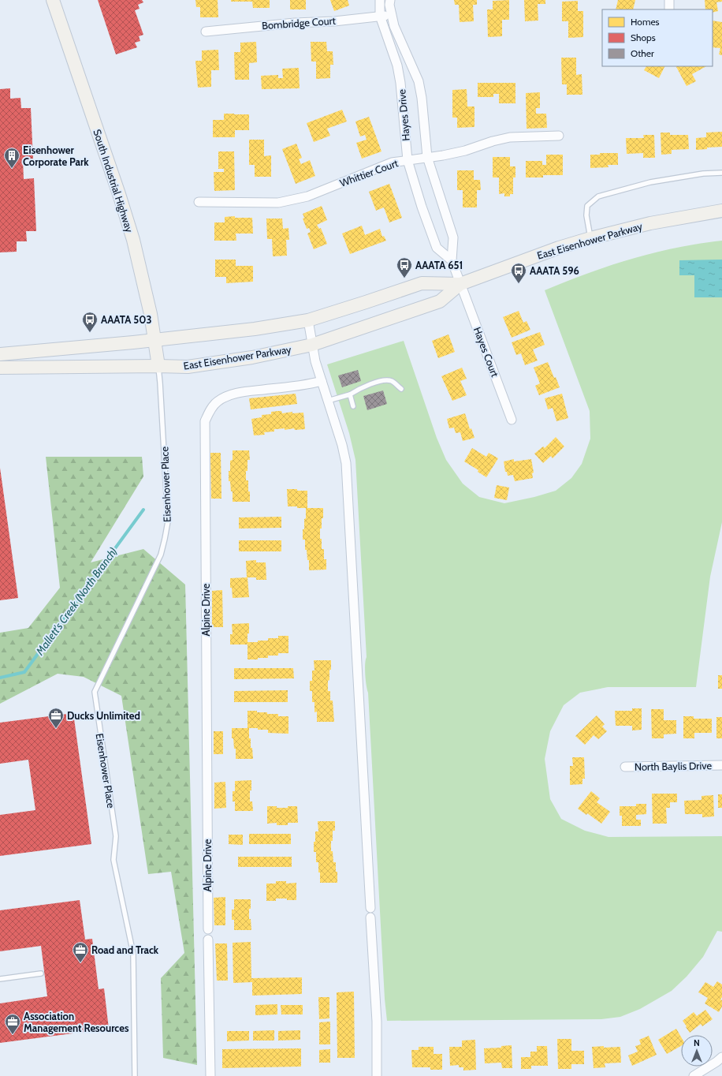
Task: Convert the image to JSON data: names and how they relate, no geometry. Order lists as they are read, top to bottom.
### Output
{
  "streets": {
    "main road": ["South Industrial Highway", "East Eisenhower Parkway"],
    "street": [
      "Bombridge Court",
      "Hayes Drive",
      "Whittier Court",
      "Hayes Court",
      "Alpine Drive",
      "North Baylis Drive"
    ],
    "lane": ["Eisenhower Place"]
  },
  "crossings": [
    ["Bombridge Court", "Hayes Drive"],
    ["Hayes Drive", "Whittier Court"],
    ["Hayes Drive", "East Eisenhower Parkway"],
    ["Hayes Drive", "Hayes Court"],
    ["South Industrial Highway", "East Eisenhower Parkway"],
    ["South Industrial Highway", "Eisenhower Place"],
    ["East Eisenhower Parkway", "Hayes Court"],
    ["East Eisenhower Parkway", "Eisenhower Place"]
  ],
  "water": ["Mallett's Creek (North Branch)"],
  "places": {
    "building": ["Eisenhower Corporate Park"],
    "bus stop": ["AAATA 651", "AAATA 596", "AAATA 503"],
    "office": ["Ducks Unlimited", "Road and Track", "Association Management Resources"]
  },
  "legend": ["Homes", "Shops", "Other"],
  "north": "top"
}
